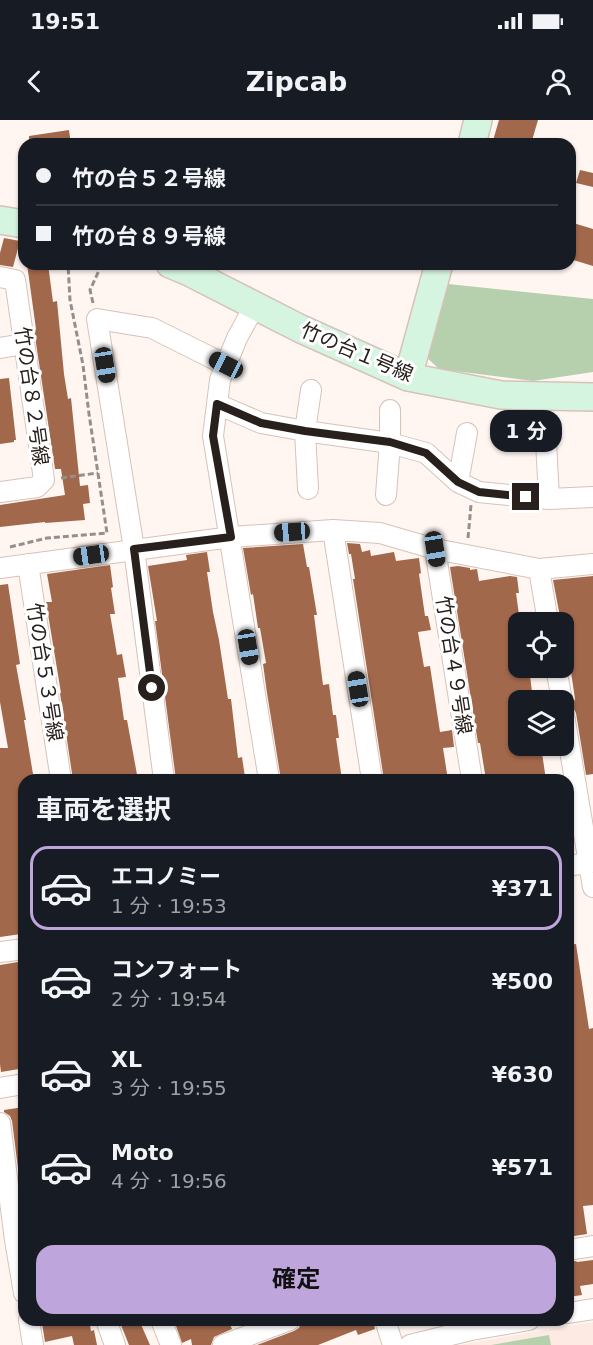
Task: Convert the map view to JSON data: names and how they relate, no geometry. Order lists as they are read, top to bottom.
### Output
{
  "streets": {
    "street": [
      "竹の台１号線",
      "竹の台８２号線",
      "竹の台４９号線",
      "竹の台５３号線"
    ]
  },
  "page": {
    "status": "19:51",
    "header": "Zipcab",
    "banner": ["竹の台５２号線", "竹の台８９号線"],
    "bubble": "1 分",
    "heading": "車両を選択",
    "list": [
      {
        "name": "エコノミー",
        "note": "1 分 · 19:53",
        "value": "¥371"
      },
      {
        "name": "コンフォート",
        "note": "2 分 · 19:54",
        "value": "¥500"
      },
      {
        "name": "XL",
        "note": "3 分 · 19:55",
        "value": "¥630"
      },
      {
        "name": "Moto",
        "note": "4 分 · 19:56",
        "value": "¥571"
      }
    ],
    "buttons": "確定"
  }
}
